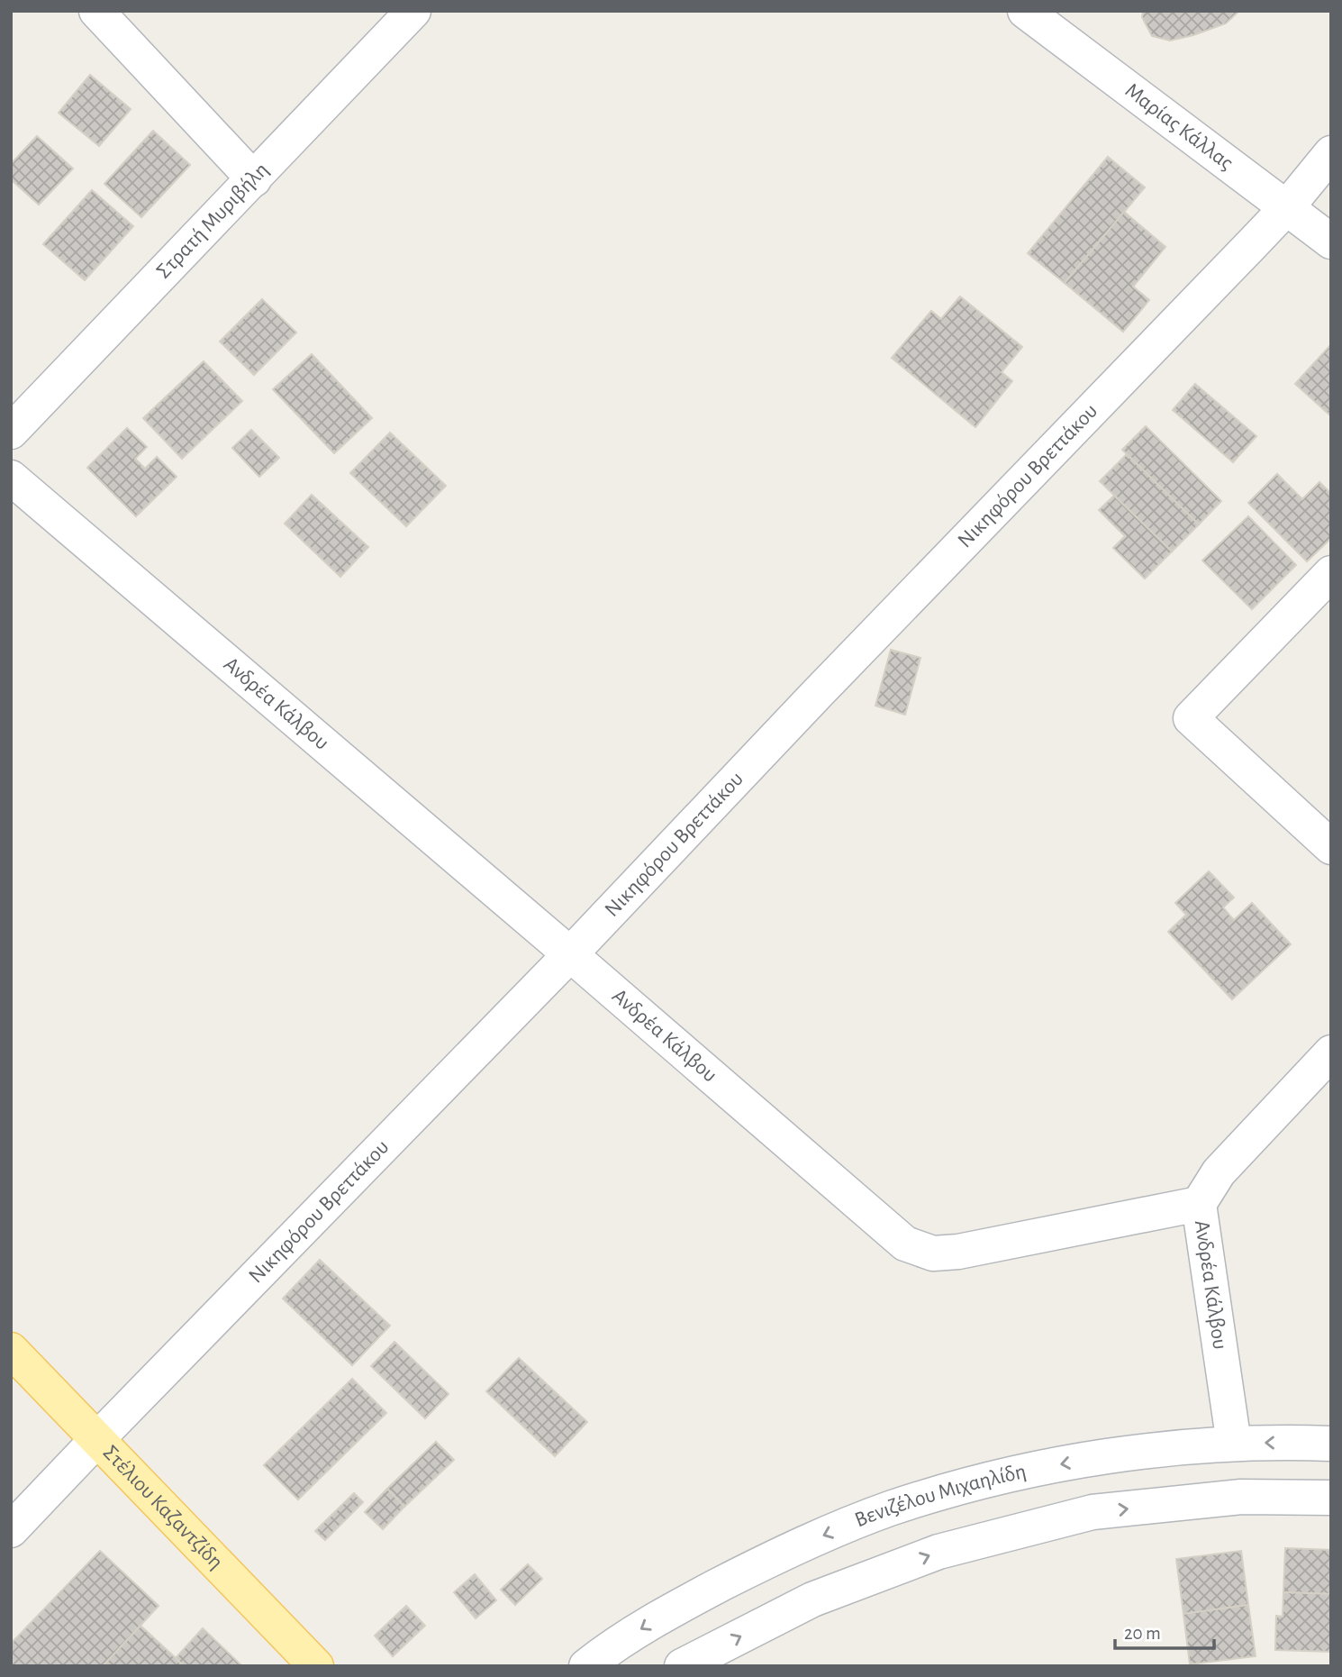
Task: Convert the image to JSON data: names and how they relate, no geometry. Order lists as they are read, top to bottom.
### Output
{
  "streets": {
    "main road": ["Στέλιου Καζαντζίδη"],
    "street": [
      "Μαρίας Κάλλας",
      "Στρατή Μυριβήλη",
      "Νικηφόρου Βρεττάκου",
      "Ανδρέα Κάλβου",
      "Βενιζέλου Μιχαηλίδη"
    ]
  },
  "crossings": [
    ["Μαρίας Κάλλας", "Νικηφόρου Βρεττάκου"],
    ["Νικηφόρου Βρεττάκου", "Ανδρέα Κάλβου"],
    ["Νικηφόρου Βρεττάκου", "Στέλιου Καζαντζίδη"],
    ["Ανδρέα Κάλβου", "Βενιζέλου Μιχαηλίδη"]
  ],
  "scale_bar": "20 m"
}
